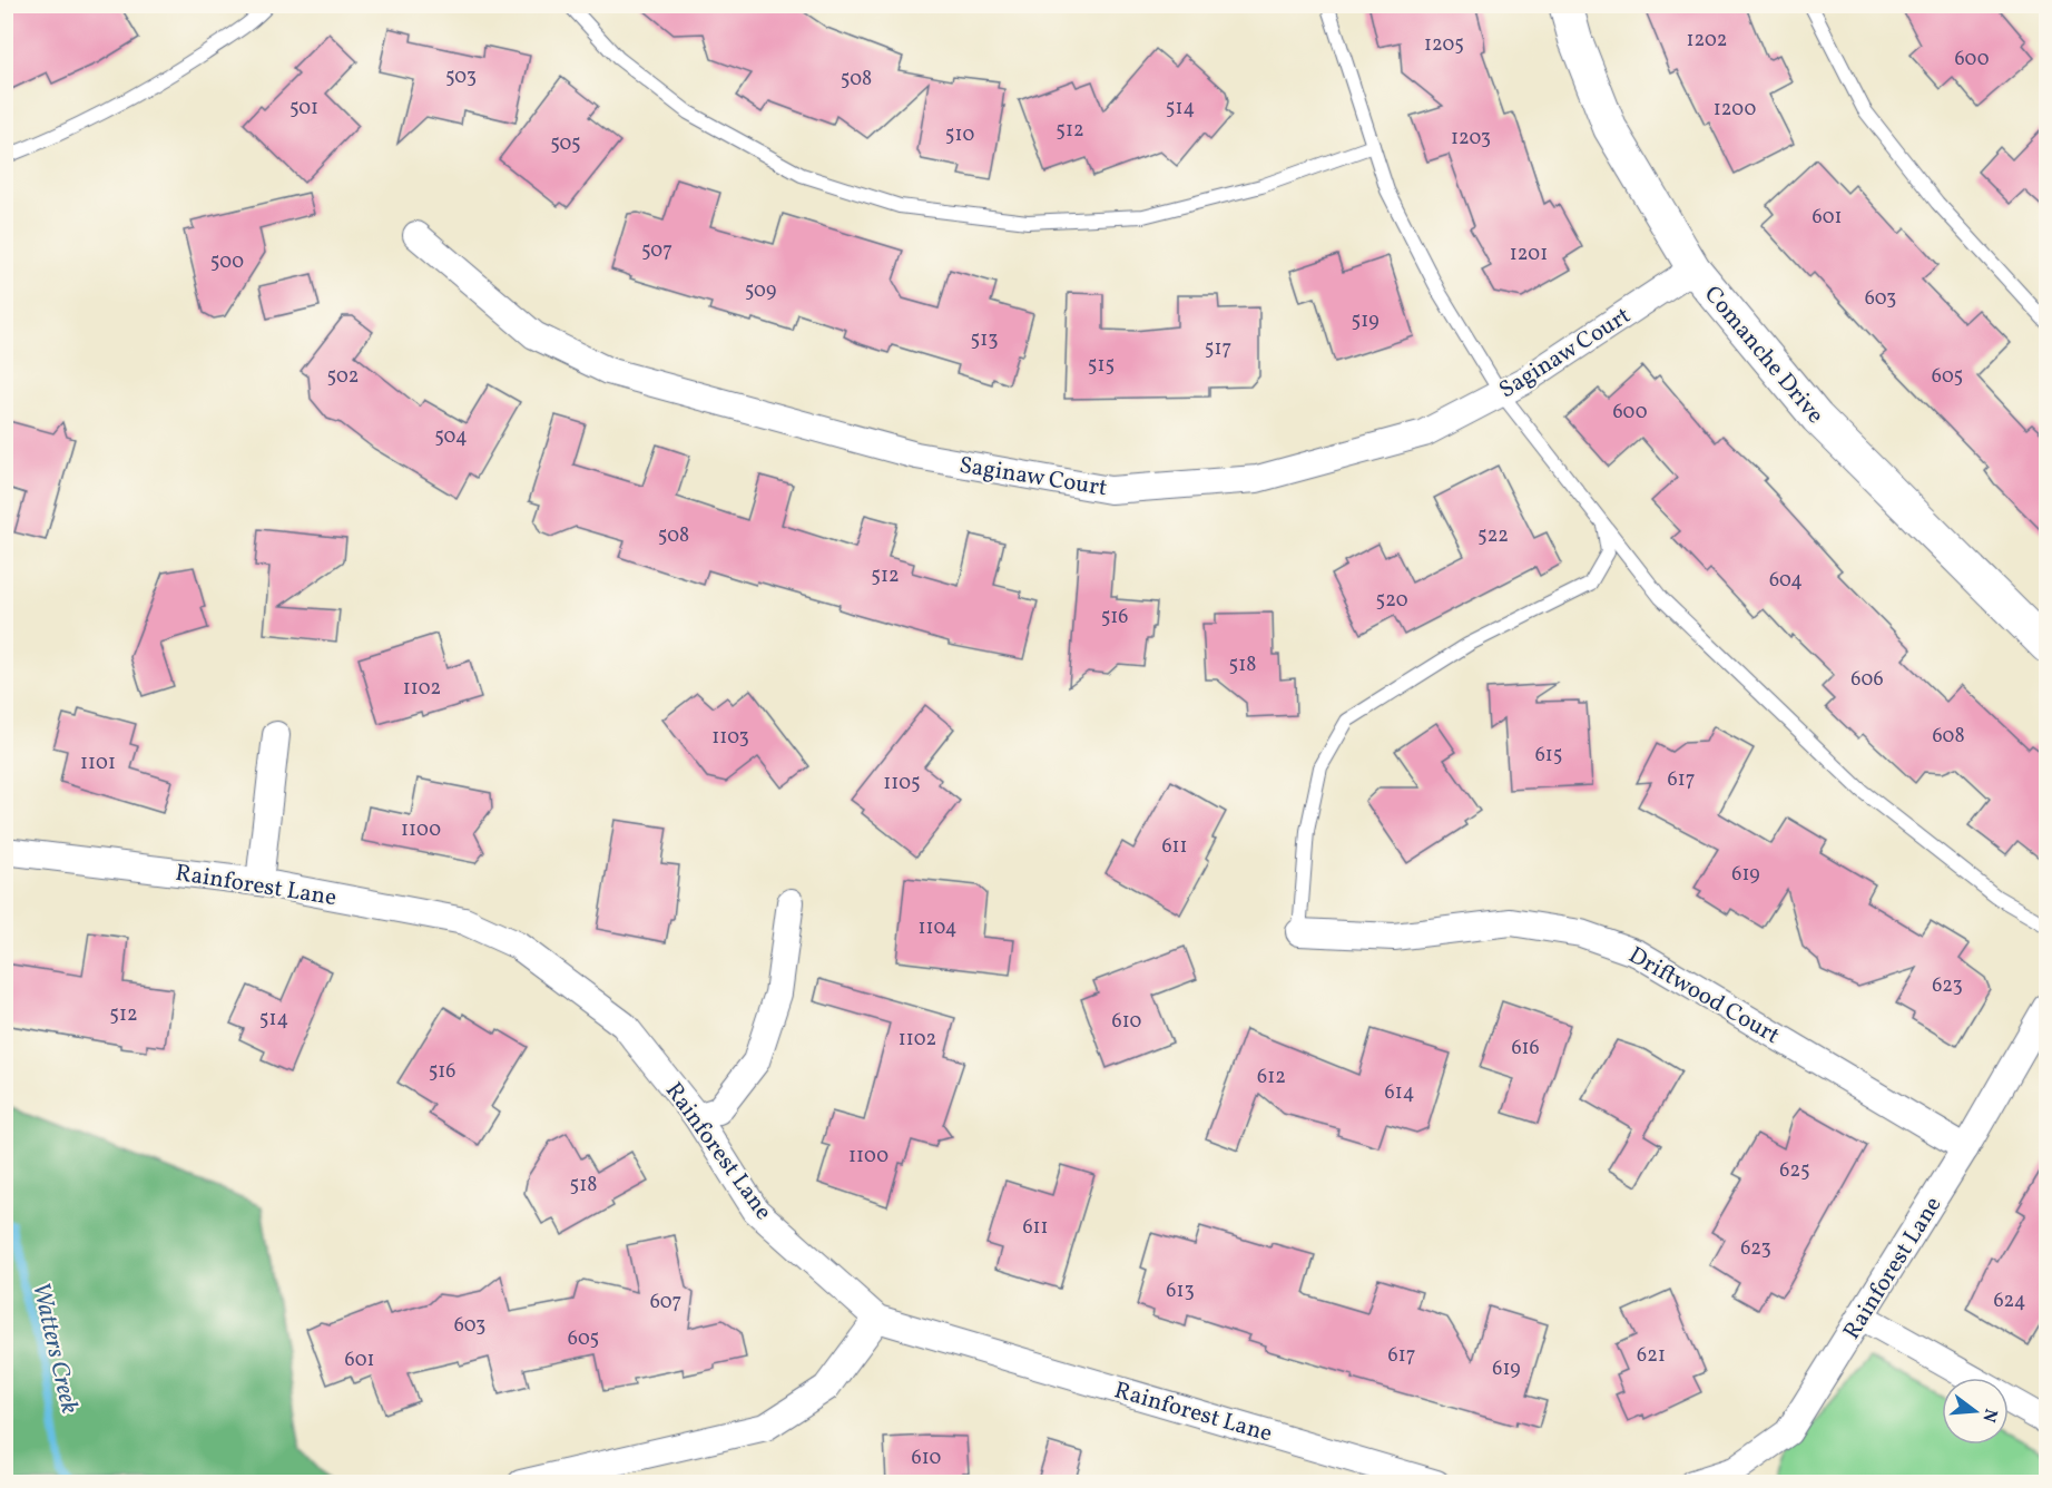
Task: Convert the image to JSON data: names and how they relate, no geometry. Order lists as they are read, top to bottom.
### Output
{
  "streets": {
    "street": [
      "Saginaw Court",
      "Comanche Drive",
      "Rainforest Lane",
      "Driftwood Court"
    ]
  },
  "crossings": [
    ["Saginaw Court", "Comanche Drive"],
    ["Rainforest Lane", "Driftwood Court"]
  ],
  "water": ["Watters Creek"],
  "house_numbers": [
    "1202",
    "1205",
    "600",
    "503",
    "508",
    "501",
    "514",
    "1200",
    "512",
    "510",
    "1203",
    "505",
    "601",
    "507",
    "1201",
    "500",
    "509",
    "603",
    "519",
    "513",
    "517",
    "515",
    "502",
    "605",
    "600",
    "504",
    "508",
    "522",
    "512",
    "604",
    "520",
    "516",
    "518",
    "606",
    "1102",
    "608",
    "1103",
    "615",
    "1101",
    "617",
    "1105",
    "1100",
    "611",
    "619",
    "1104",
    "623",
    "512",
    "514",
    "610",
    "1102",
    "616",
    "516",
    "612",
    "614",
    "1100",
    "625",
    "518",
    "611",
    "623",
    "613",
    "624",
    "607",
    "603",
    "605",
    "617",
    "621",
    "601",
    "619",
    "610"
  ],
  "north": "right"
}
